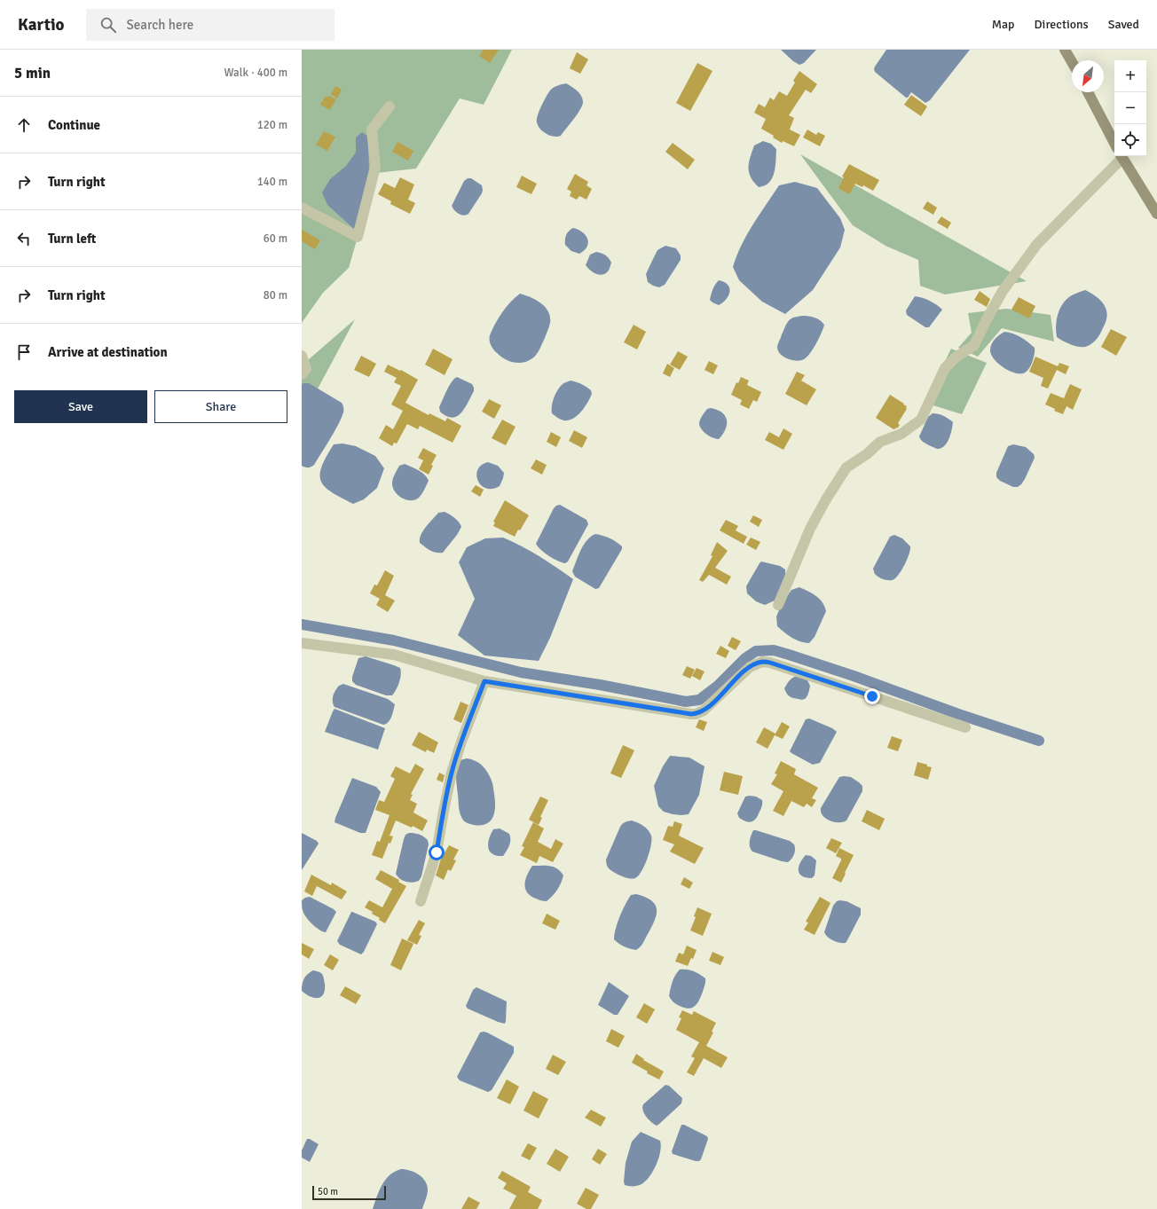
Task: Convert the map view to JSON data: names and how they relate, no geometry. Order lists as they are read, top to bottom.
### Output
{
  "scale_bar": "50 m",
  "north": "bottom left",
  "page": {
    "header": "Kartio",
    "search": "Search here",
    "nav": ["Map", "Directions", "Saved"],
    "heading": ["5 min", "Walk · 400 m"],
    "map_buttons": ["+", "−"],
    "list": [
      ["Continue", "120 m"],
      ["Turn right", "140 m"],
      ["Turn left", "60 m"],
      ["Turn right", "80 m"],
      "Arrive at destination"
    ],
    "buttons": ["Save", "Share"],
    "scale": "50 m"
  }
}
